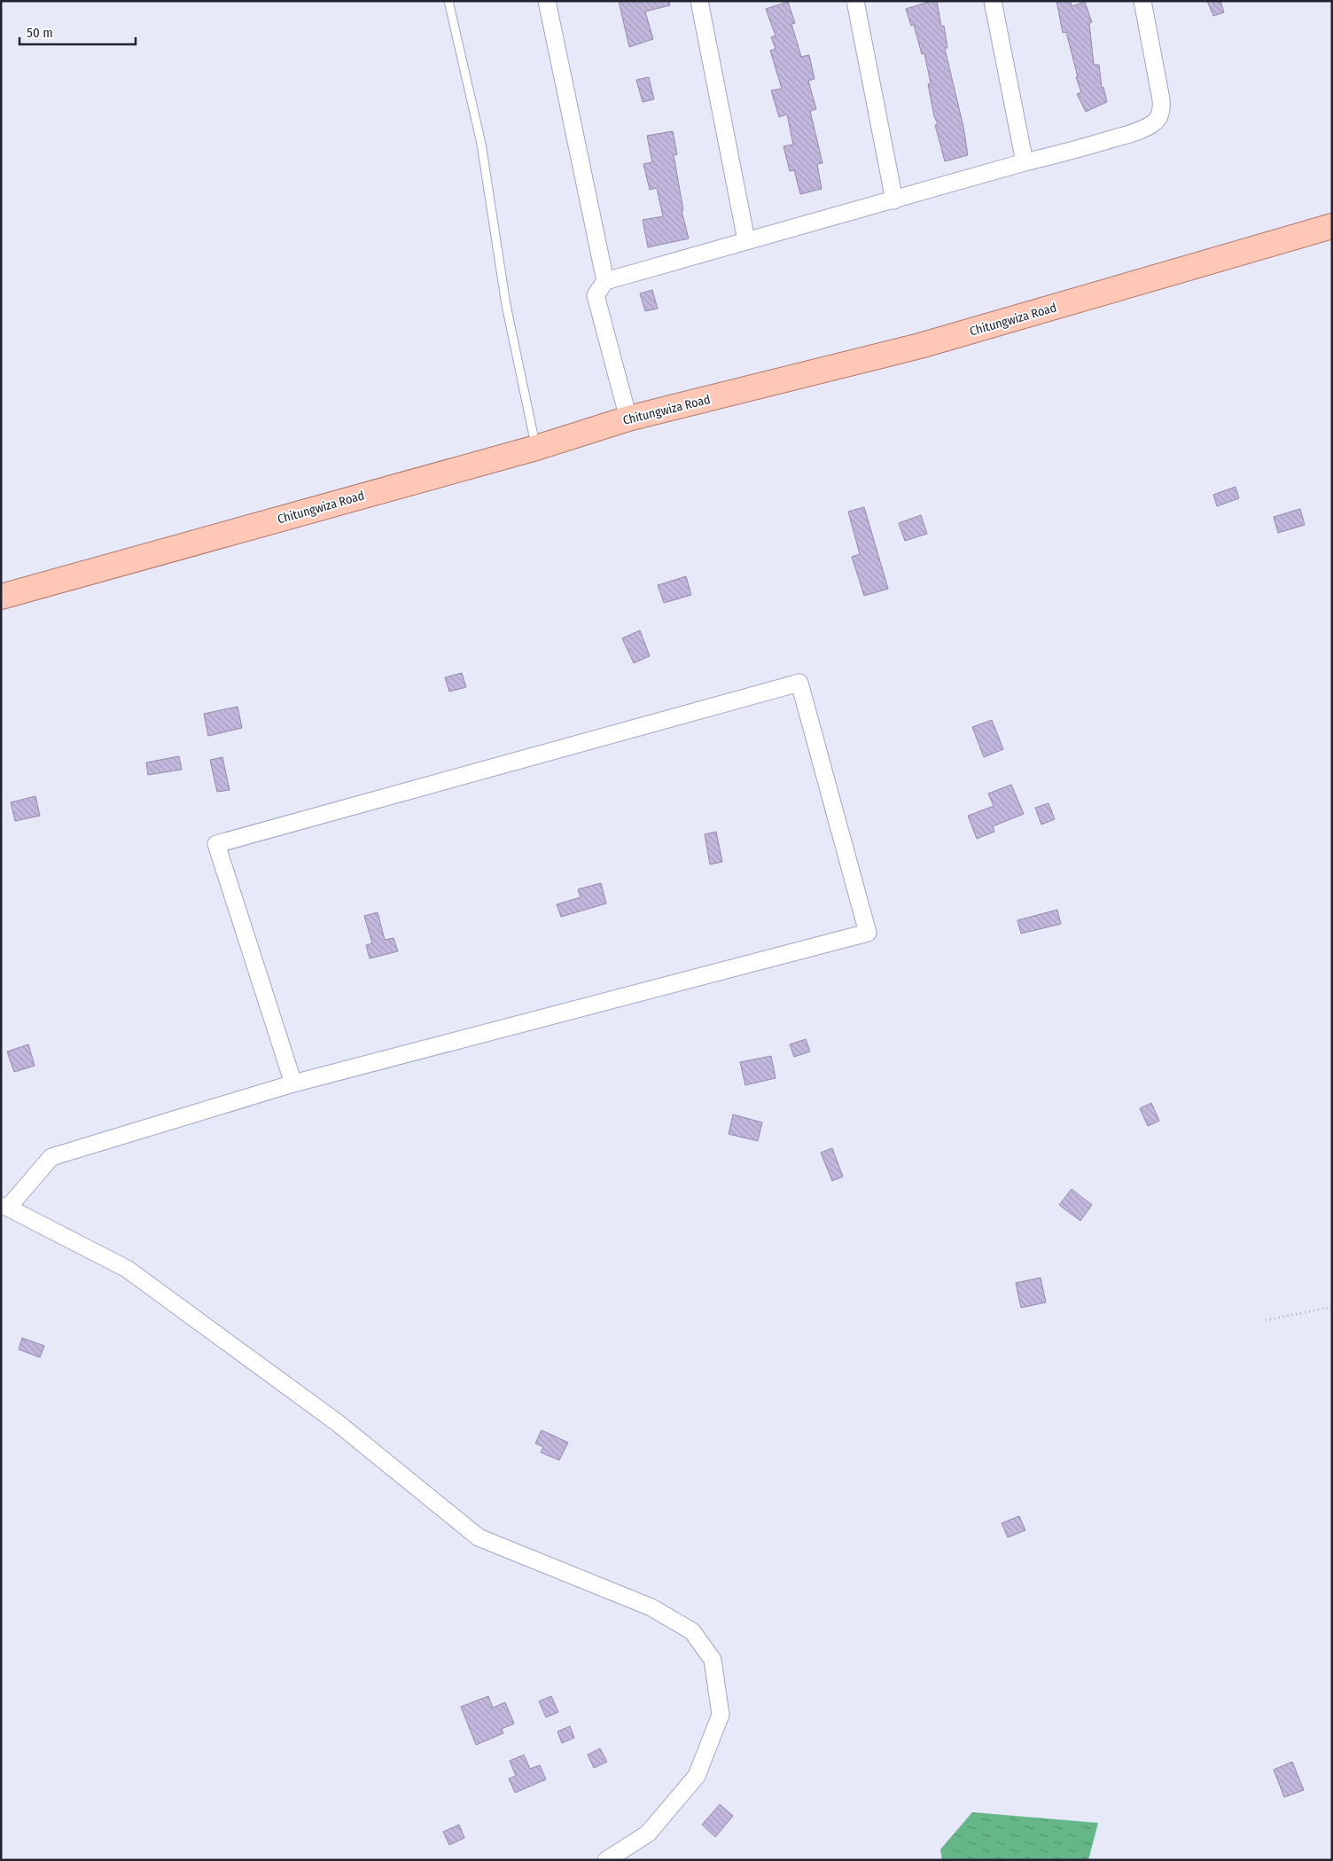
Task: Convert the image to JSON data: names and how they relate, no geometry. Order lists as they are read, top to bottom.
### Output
{
  "streets": {
    "main road": ["Chitungwiza Road"]
  },
  "scale_bar": "50 m"
}
